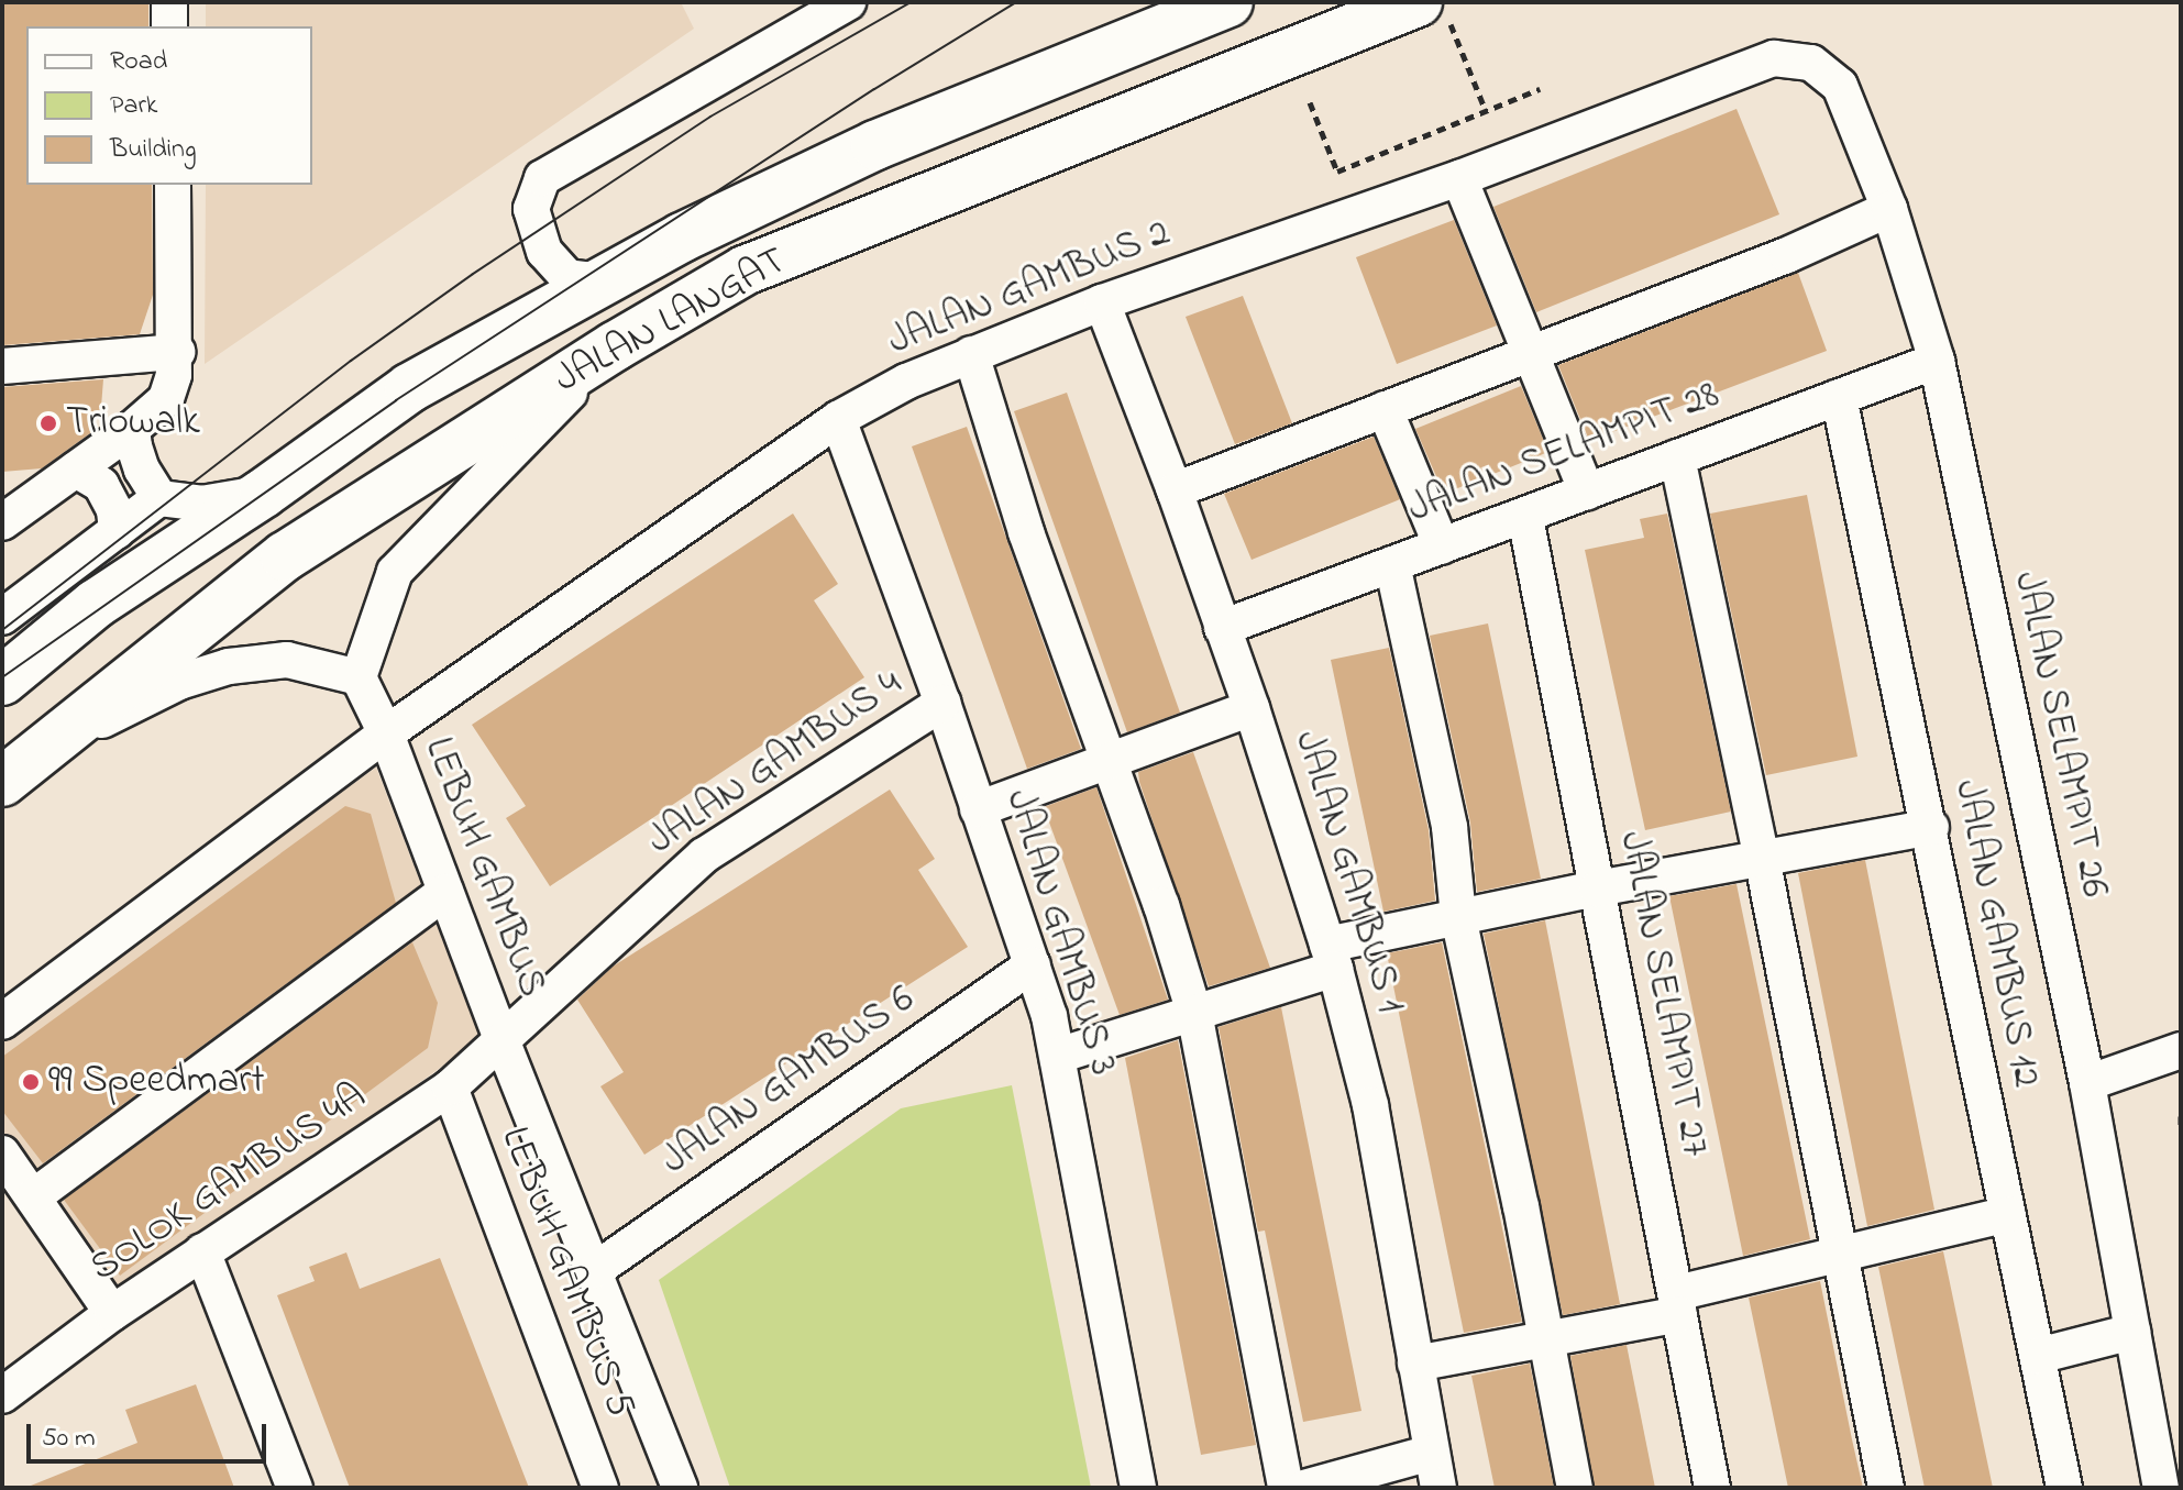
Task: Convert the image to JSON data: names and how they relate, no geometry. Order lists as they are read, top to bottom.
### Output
{
  "streets": {
    "highway": ["JALAN LANGAT"],
    "street": [
      "JALAN GAMBUS 2",
      "JALAN SELAMPIT 28",
      "JALAN SELAMPIT 26",
      "JALAN GAMBUS 4",
      "LEBUH GAMBUS",
      "JALAN GAMBUS 1",
      "JALAN GAMBUS 3",
      "JALAN GAMBUS 12",
      "JALAN SELAMPIT 27",
      "JALAN GAMBUS 6",
      "SOLOK GAMBUS 4A",
      "LEBUH GAMBUS 5"
    ]
  },
  "crossings": [
    ["JALAN GAMBUS 2", "JALAN SELAMPIT 26"],
    ["JALAN GAMBUS 2", "LEBUH GAMBUS"],
    ["JALAN GAMBUS 2", "JALAN GAMBUS 1"],
    ["JALAN GAMBUS 2", "JALAN GAMBUS 3"],
    ["JALAN SELAMPIT 28", "JALAN SELAMPIT 26"],
    ["JALAN SELAMPIT 28", "JALAN GAMBUS 1"],
    ["JALAN SELAMPIT 28", "JALAN GAMBUS 12"],
    ["JALAN SELAMPIT 28", "JALAN SELAMPIT 27"],
    ["JALAN GAMBUS 4", "LEBUH GAMBUS"],
    ["JALAN GAMBUS 4", "JALAN GAMBUS 3"],
    ["JALAN GAMBUS 4", "SOLOK GAMBUS 4A"],
    ["LEBUH GAMBUS", "JALAN GAMBUS 6"],
    ["LEBUH GAMBUS", "SOLOK GAMBUS 4A"],
    ["JALAN GAMBUS 3", "JALAN GAMBUS 6"],
    ["SOLOK GAMBUS 4A", "LEBUH GAMBUS 5"]
  ],
  "places": ["Triowalk", "99 Speedmart"],
  "legend": ["Road", "Park", "Building"],
  "scale_bar": "50 m"
}
